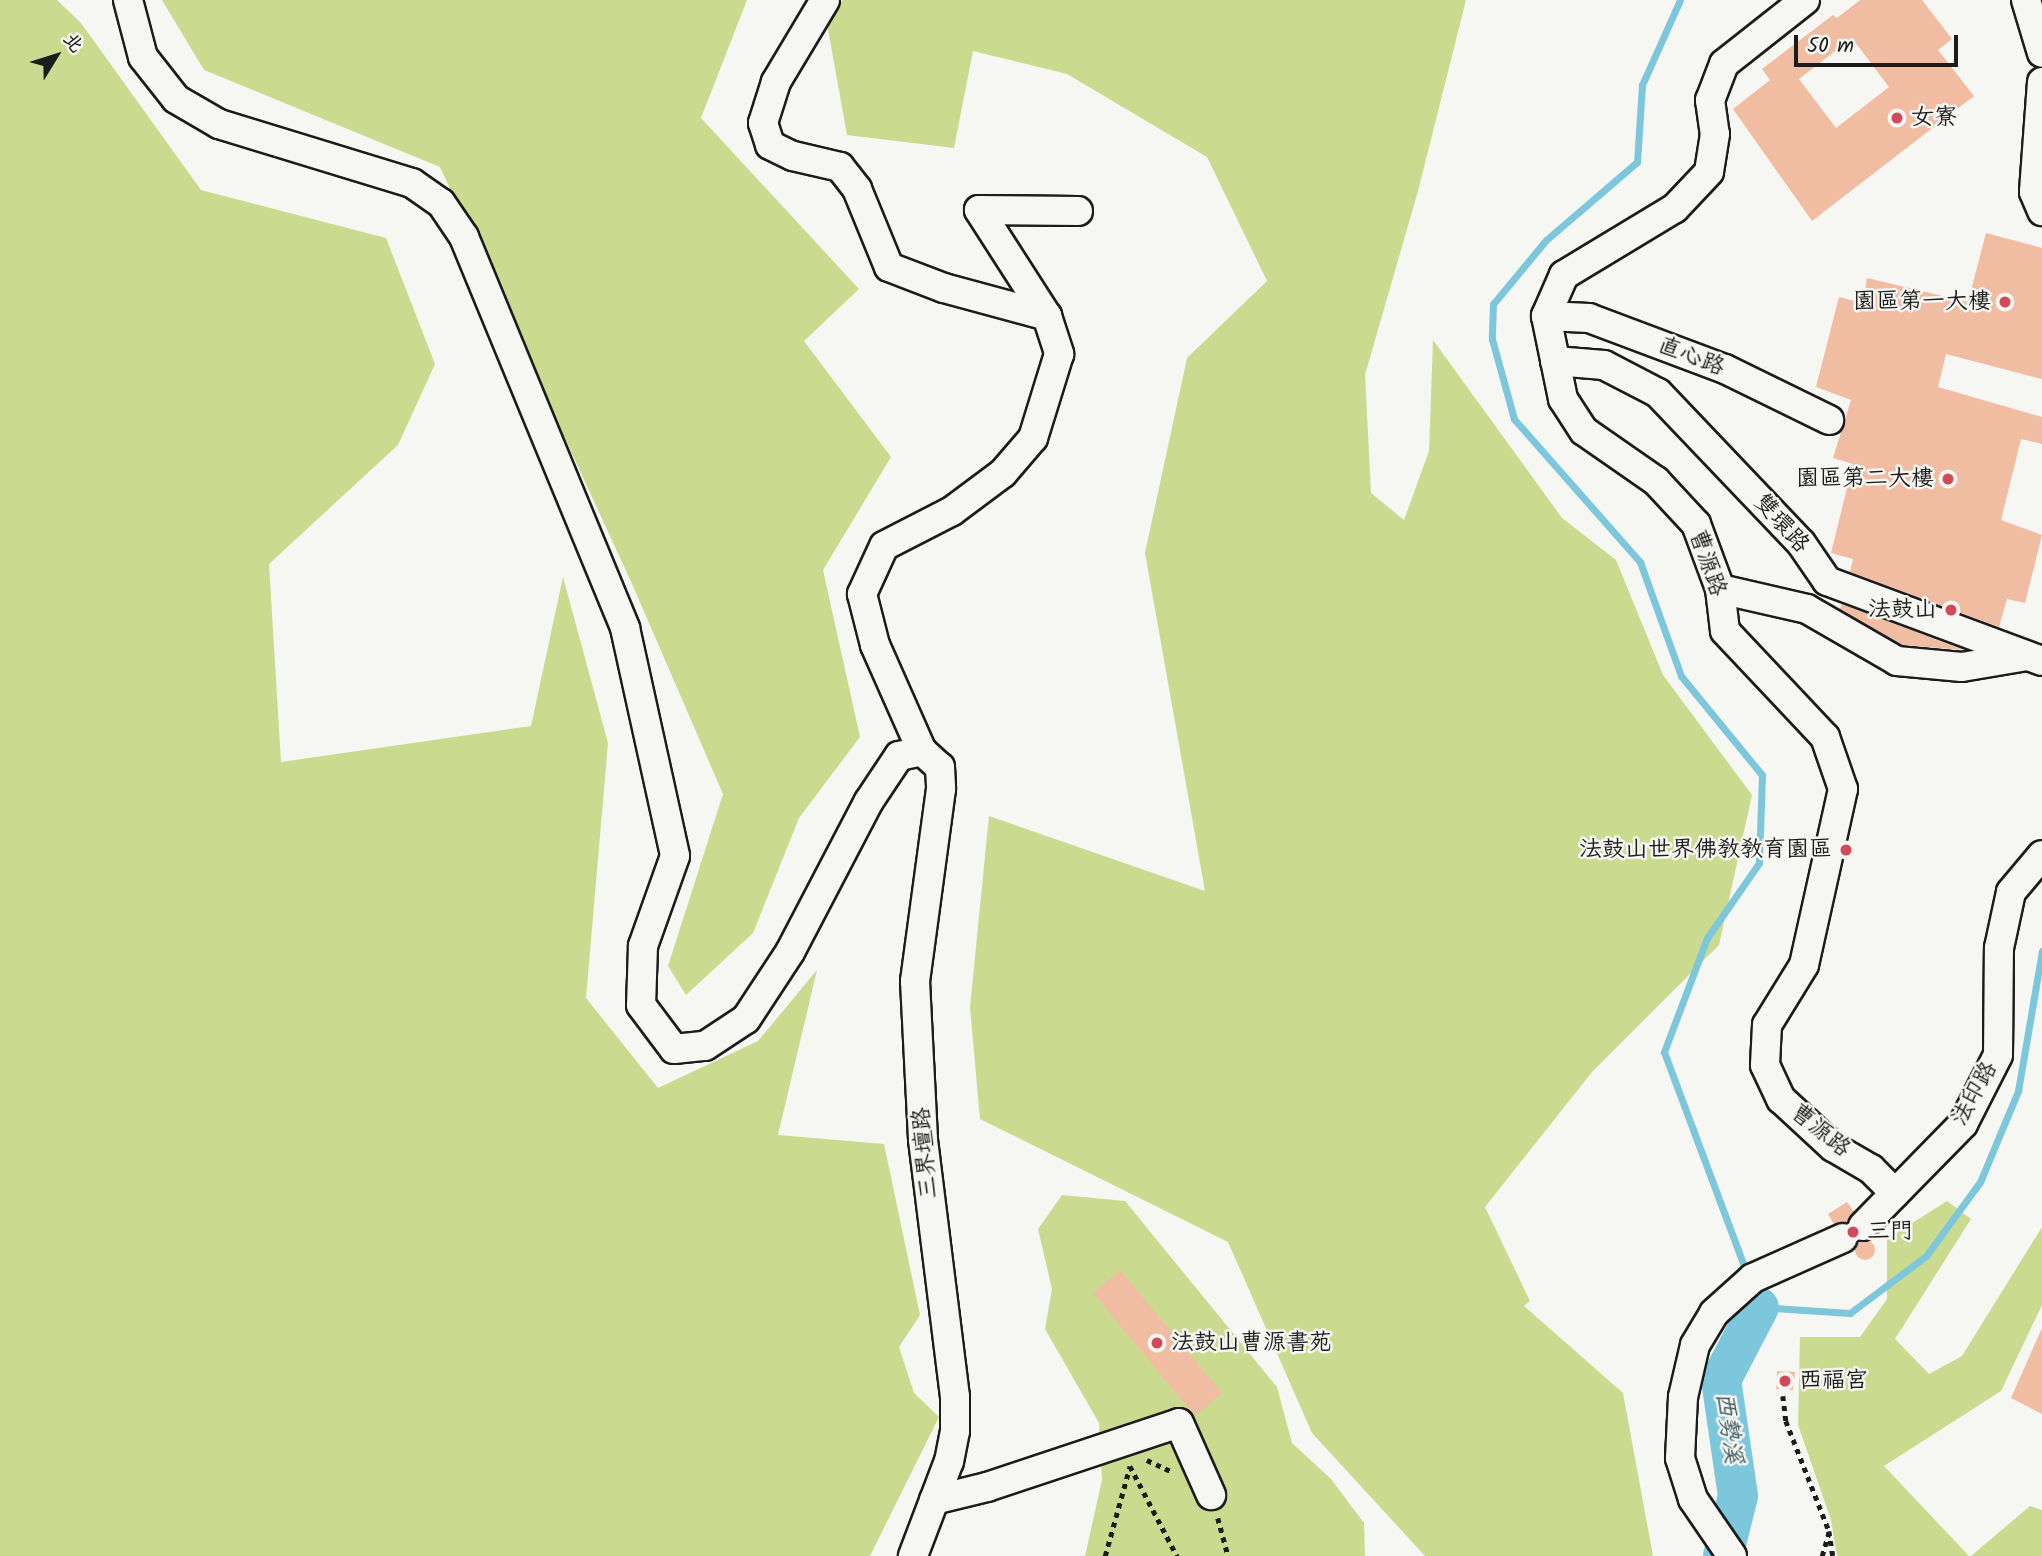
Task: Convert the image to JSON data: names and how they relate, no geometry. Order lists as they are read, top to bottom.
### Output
{
  "streets": {
    "street": [
      "直心路",
      "雙環路",
      "曹源路",
      "法印路",
      "三界壇路"
    ]
  },
  "crossings": [
    ["直心路", "曹源路"],
    ["雙環路", "曹源路"],
    ["曹源路", "法印路"]
  ],
  "water": ["西勢溪"],
  "places": [
    "女寮",
    "園區第一大樓",
    "園區第二大樓",
    "法鼓山",
    "法鼓山世界佛教教育園區",
    "三門",
    "法鼓山曹源書苑",
    "西福宮"
  ],
  "scale_bar": "50 m",
  "north": "top right"
}
